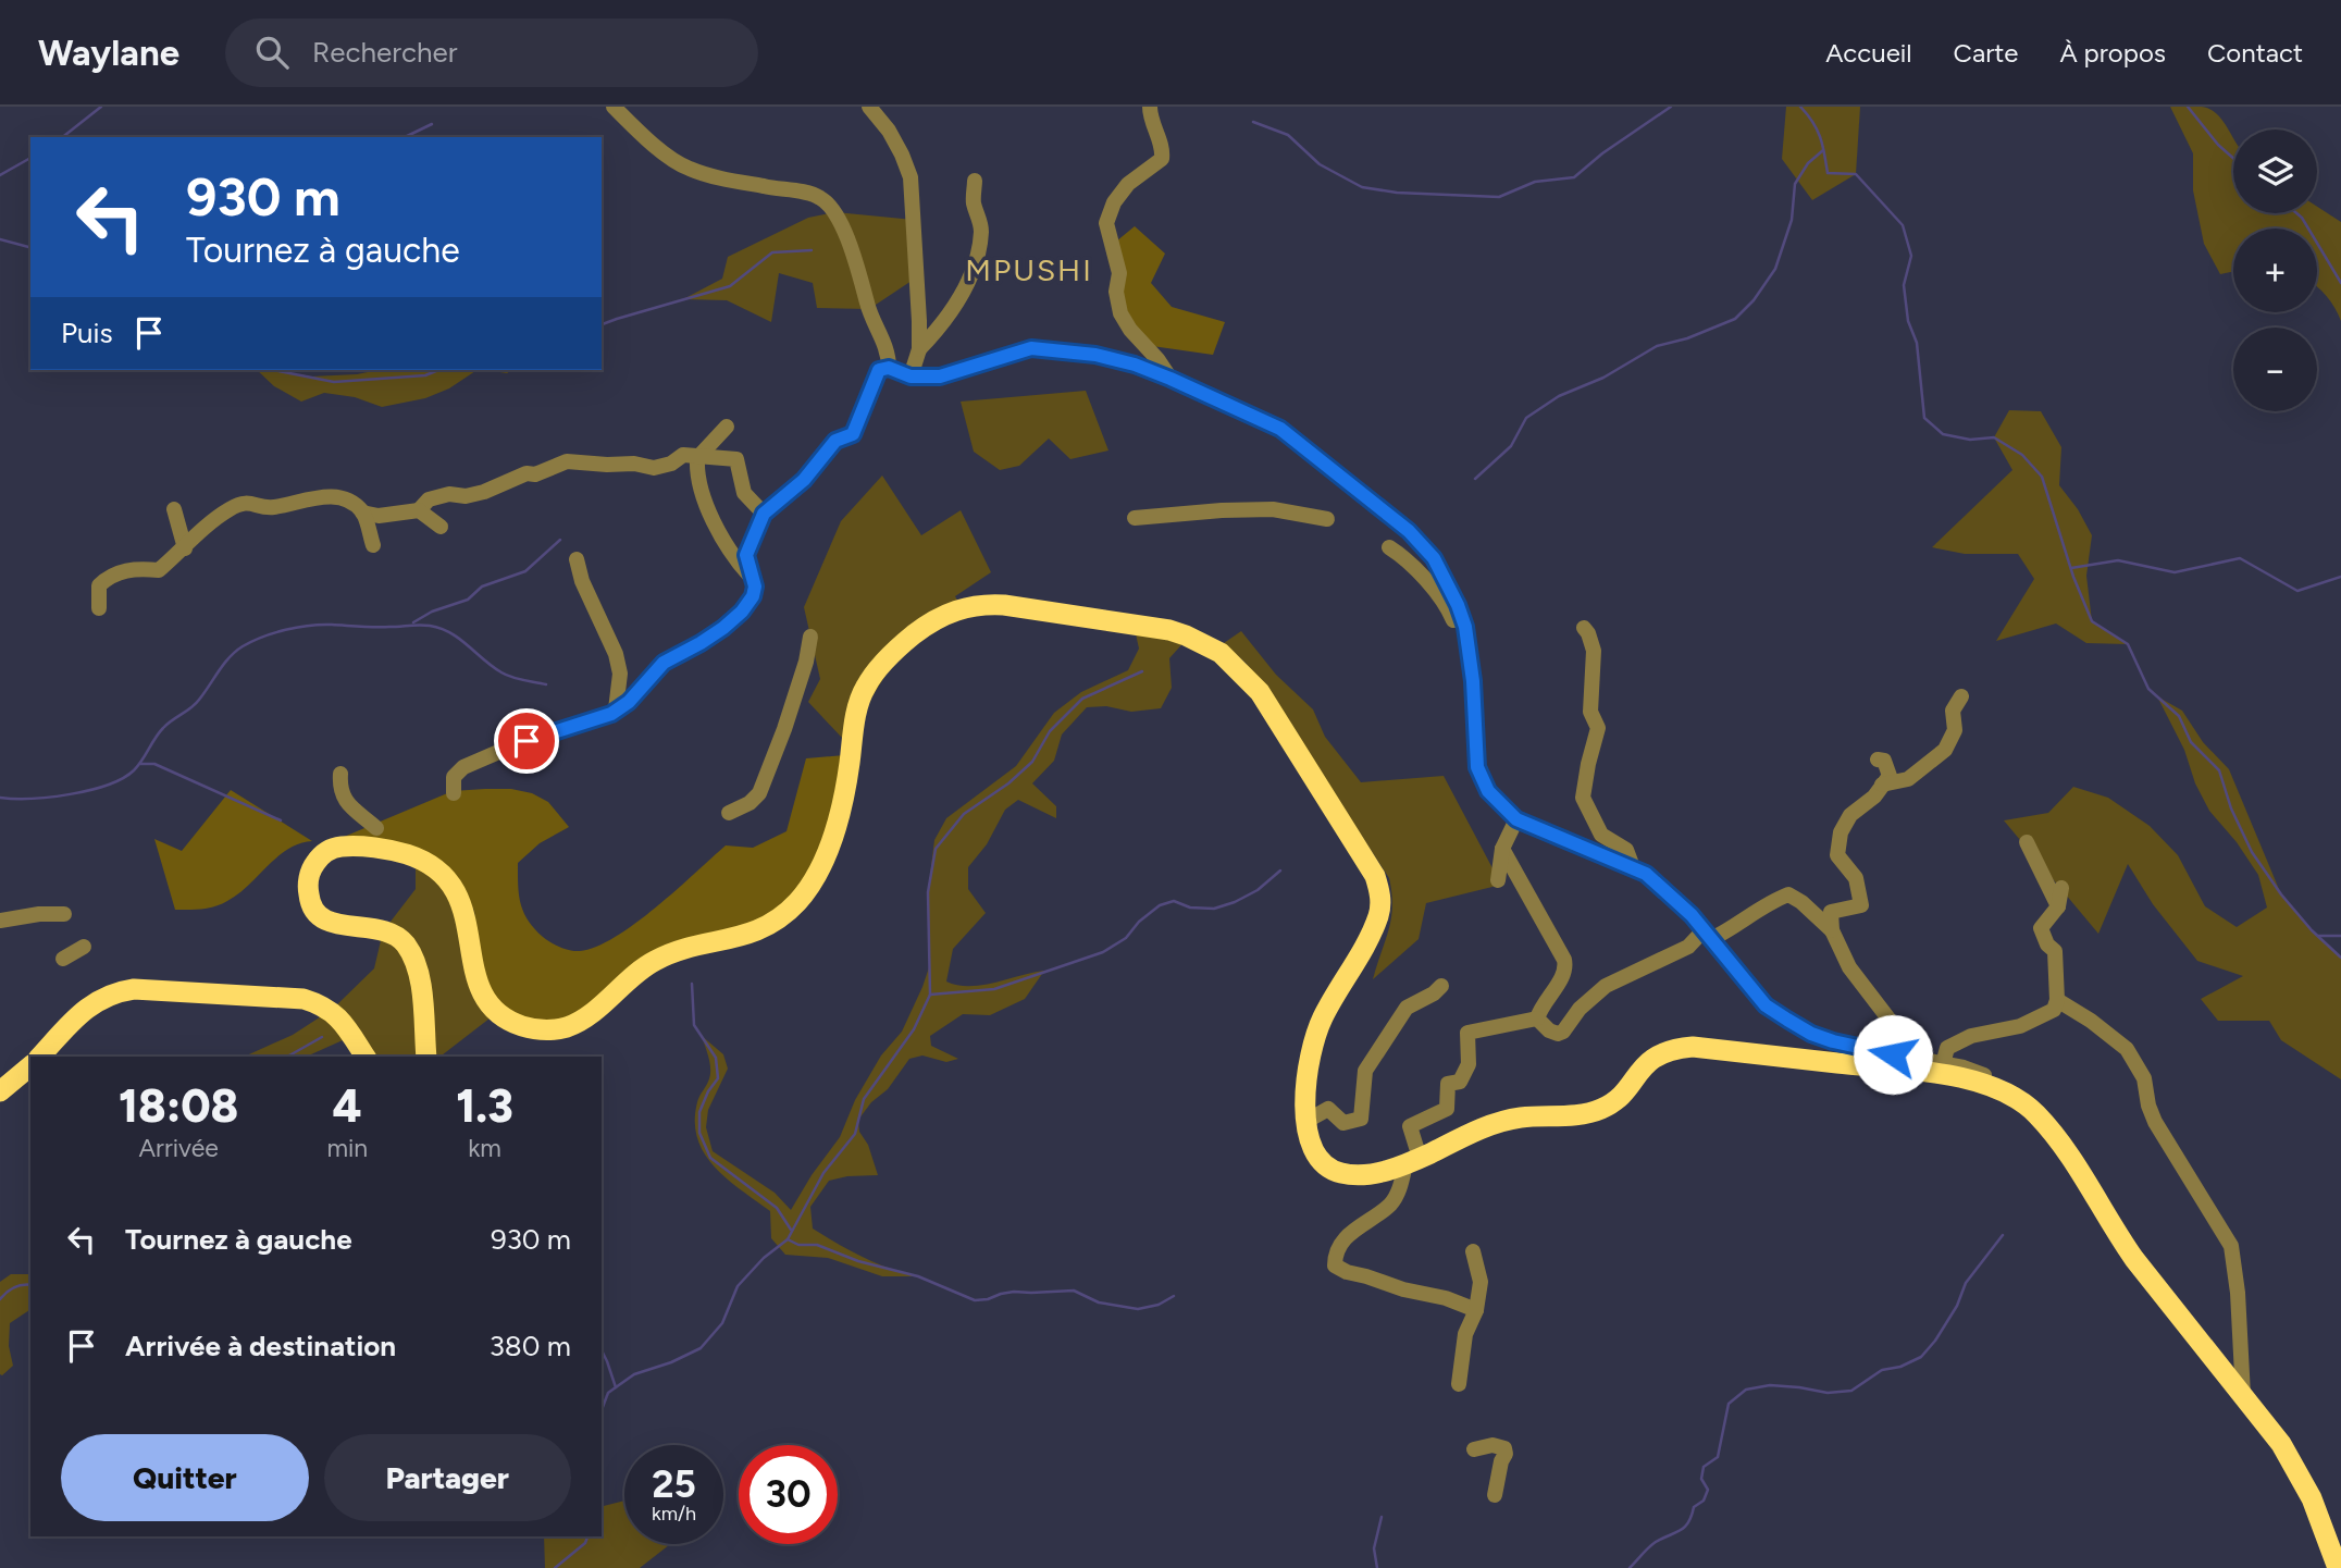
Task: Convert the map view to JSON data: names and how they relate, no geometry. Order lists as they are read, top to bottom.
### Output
{
  "districts": ["MPUSHI"],
  "page": {
    "header": "Waylane",
    "search": "Rechercher",
    "nav": [
      "Accueil",
      "Carte",
      "À propos",
      "Contact"
    ],
    "map_buttons": ["+", "−"],
    "turn": ["930 m", "Tournez à gauche"],
    "then": "Puis",
    "eta": [
      "18:08",
      "Arrivée",
      "4",
      "min",
      "1.3",
      "km"
    ],
    "list": [
      {
        "name": "Tournez à gauche",
        "value": "930 m"
      },
      {
        "name": "Arrivée à destination",
        "value": "380 m"
      }
    ],
    "buttons": ["Quitter", "Partager"],
    "speed": "25 km/h",
    "limit": "30"
  }
}
